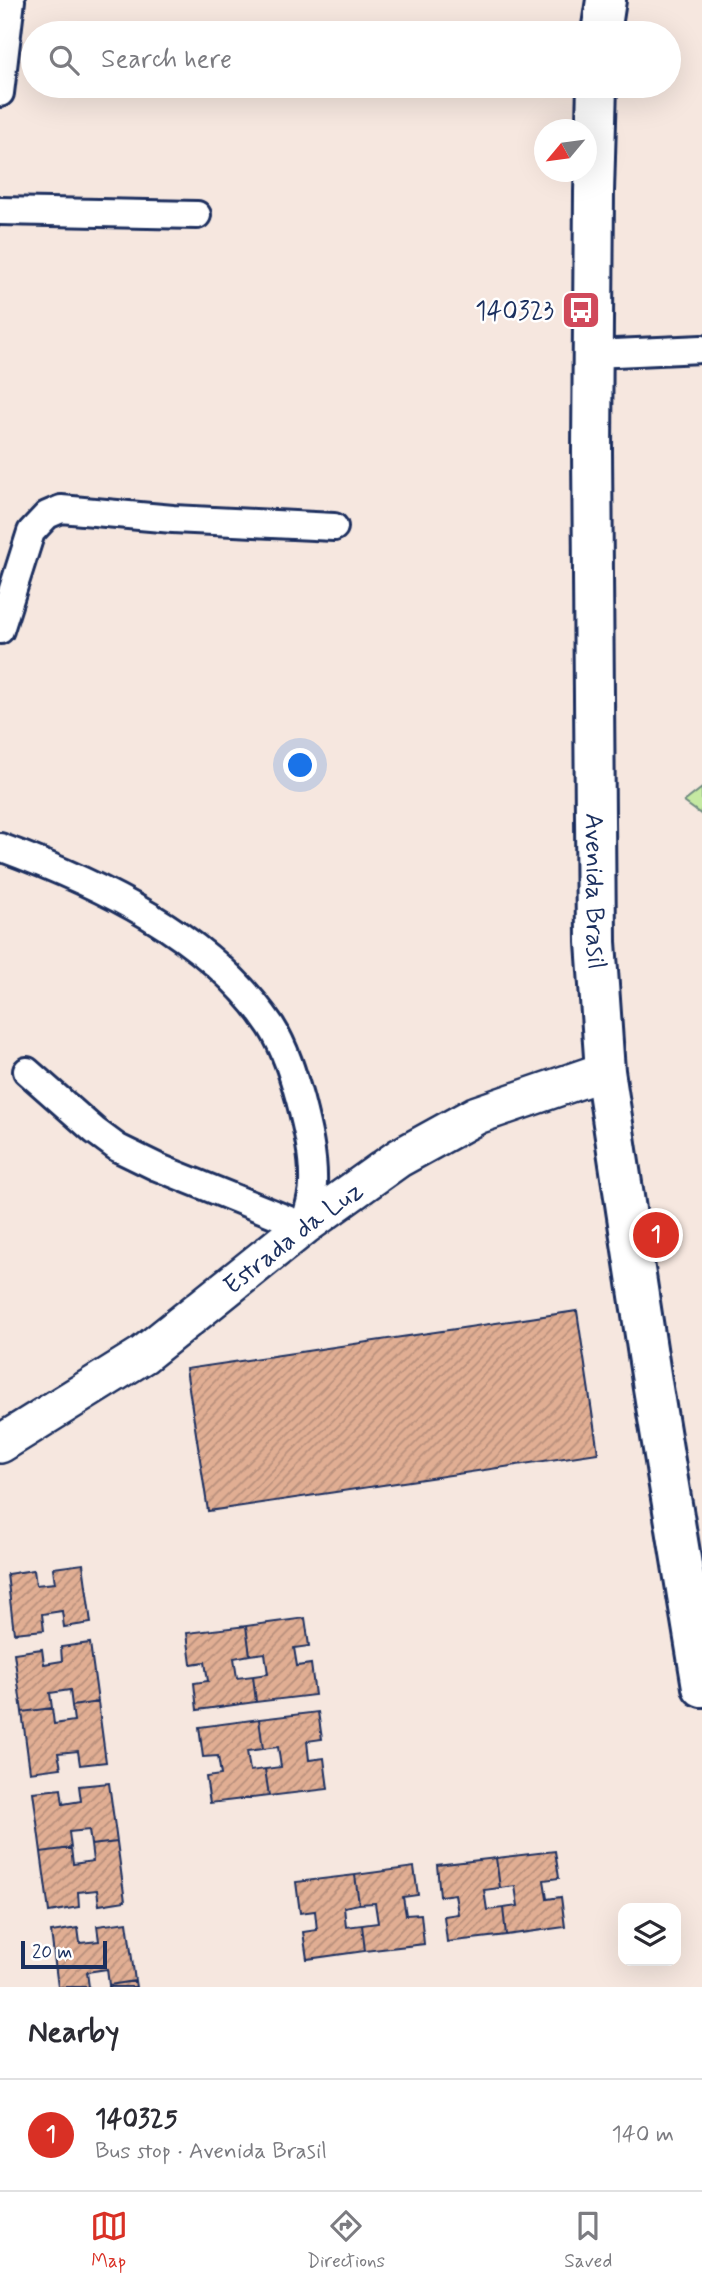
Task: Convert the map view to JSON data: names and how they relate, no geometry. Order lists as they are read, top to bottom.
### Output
{
  "streets": {
    "main road": ["Avenida Brasil", "Estrada da Luz"]
  },
  "crossings": [
    ["Avenida Brasil", "Estrada da Luz"]
  ],
  "places": {
    "bus stop": ["140323"]
  },
  "scale_bar": "20 m",
  "north": "bottom left",
  "page": {
    "search": "Search here",
    "pins": "1",
    "scale": "20 m",
    "heading": "Nearby",
    "list": [
      {
        "mark": "1",
        "name": "140325",
        "note": "Bus stop · Avenida Brasil",
        "value": "140 m"
      }
    ],
    "nav": ["Map", "Directions", "Saved"]
  }
}
